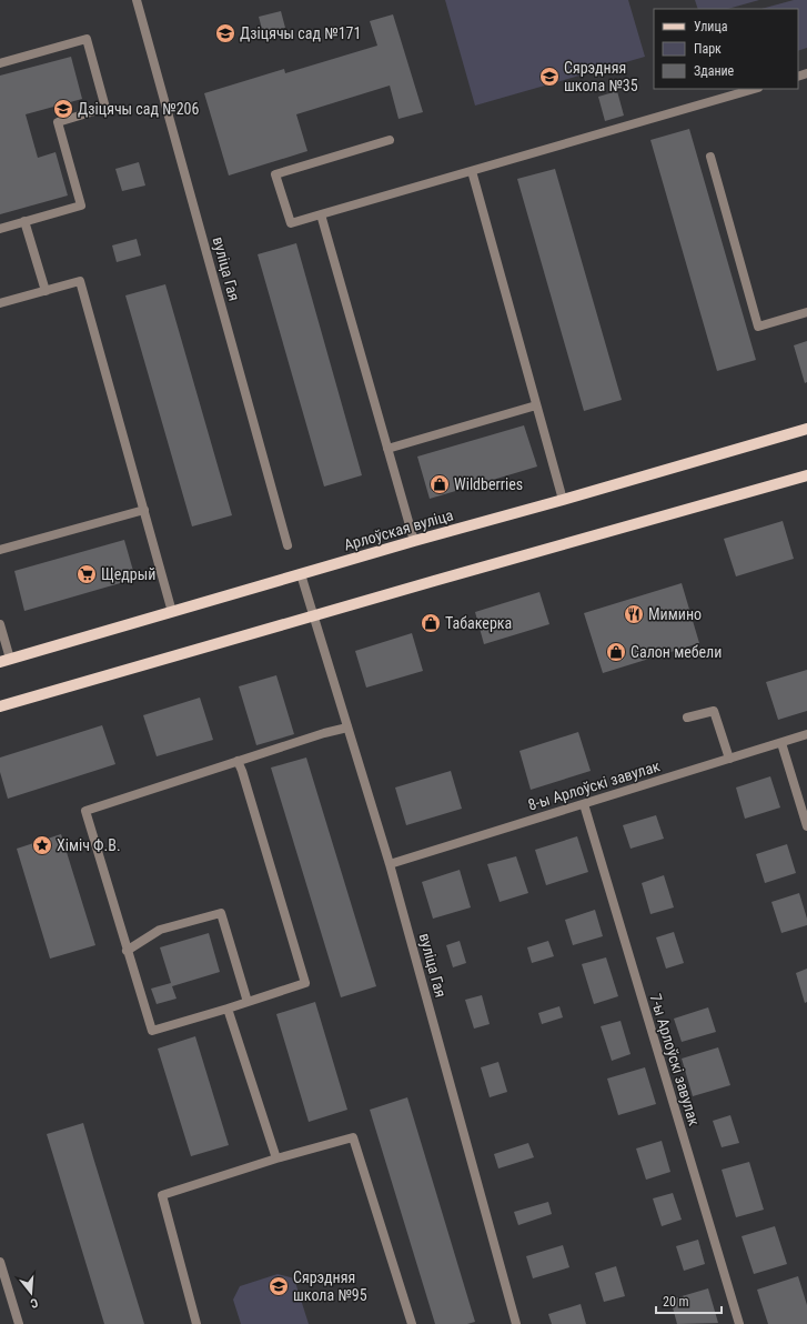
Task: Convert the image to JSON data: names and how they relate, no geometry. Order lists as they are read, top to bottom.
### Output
{
  "streets": {
    "main road": ["Арлоўская вуліца"],
    "street": ["вуліца Гая", "8-ы Арлоўскі завулак", "7-ы Арлоўскі завулак"]
  },
  "crossings": [
    ["вуліца Гая", "Арлоўская вуліца"],
    ["вуліца Гая", "8-ы Арлоўскі завулак"],
    ["8-ы Арлоўскі завулак", "7-ы Арлоўскі завулак"]
  ],
  "places": {
    "school or university": [
      "Дзіцячы сад №171",
      "Сярэдняя школа №35",
      "Дзіцячы сад №206",
      "Сярэдняя школа №95"
    ],
    "shop": ["Wildberries", "Табакерка", "Салон мебели"],
    "supermarket": ["Щедрый"],
    "restaurant": ["Мимино"],
    "place": ["Хіміч Ф.В."]
  },
  "legend": ["Улица", "Парк", "Здание"],
  "scale_bar": "20 m",
  "north": "bottom"
}
